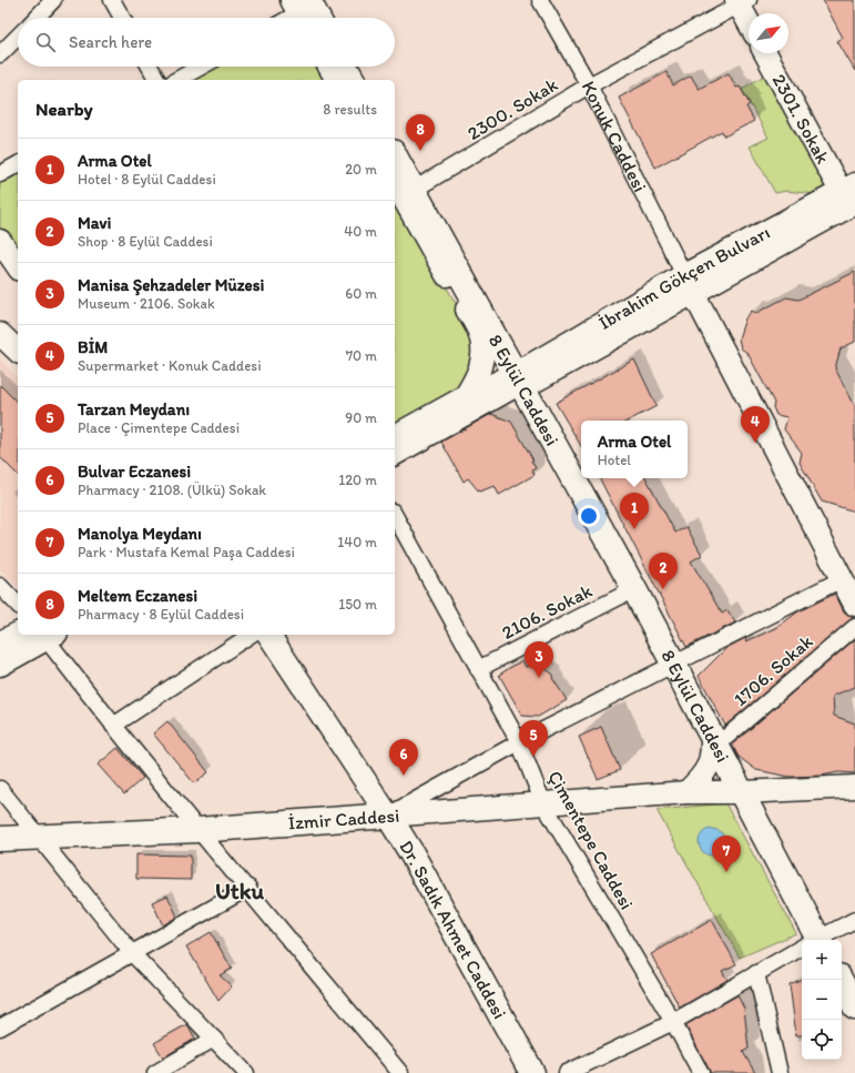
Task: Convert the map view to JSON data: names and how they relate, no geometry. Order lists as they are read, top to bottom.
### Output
{
  "streets": {
    "main road": [
      "2301. Sokak",
      "Konuk Caddesi",
      "İbrahim Gökçen Bulvarı",
      "8 Eylül Caddesi",
      "İzmir Caddesi",
      "Dr. Sadık Ahmet Caddesi"
    ],
    "street": [
      "2300. Sokak",
      "2106. Sokak",
      "1706. Sokak",
      "Çimentepe Caddesi"
    ]
  },
  "crossings": [
    ["2300. Sokak", "Konuk Caddesi"],
    ["2300. Sokak", "8 Eylül Caddesi"],
    ["2301. Sokak", "İbrahim Gökçen Bulvarı"],
    ["Konuk Caddesi", "İbrahim Gökçen Bulvarı"],
    ["İbrahim Gökçen Bulvarı", "8 Eylül Caddesi"],
    ["8 Eylül Caddesi", "2106. Sokak"],
    ["8 Eylül Caddesi", "1706. Sokak"],
    ["8 Eylül Caddesi", "İzmir Caddesi"],
    ["2106. Sokak", "Çimentepe Caddesi"],
    ["İzmir Caddesi", "Çimentepe Caddesi"],
    ["İzmir Caddesi", "Dr. Sadık Ahmet Caddesi"]
  ],
  "districts": ["Utku"],
  "north": "top right",
  "page": {
    "search": "Search here",
    "heading": ["Nearby", "8 results"],
    "pins": [
      "8",
      "4",
      "1",
      "2",
      "3",
      "5",
      "6",
      "7"
    ],
    "list": [
      {
        "mark": "1",
        "name": "Arma Otel",
        "note": "Hotel · 8 Eylül Caddesi",
        "value": "20 m"
      },
      {
        "mark": "2",
        "name": "Mavi",
        "note": "Shop · 8 Eylül Caddesi",
        "value": "40 m"
      },
      {
        "mark": "3",
        "name": "Manisa Şehzadeler Müzesi",
        "note": "Museum · 2106. Sokak",
        "value": "60 m"
      },
      {
        "mark": "4",
        "name": "BİM",
        "note": "Supermarket · Konuk Caddesi",
        "value": "70 m"
      },
      {
        "mark": "5",
        "name": "Tarzan Meydanı",
        "note": "Place · Çimentepe Caddesi",
        "value": "90 m"
      },
      {
        "mark": "6",
        "name": "Bulvar Eczanesi",
        "note": "Pharmacy · 2108. (Ülkü) Sokak",
        "value": "120 m"
      },
      {
        "mark": "7",
        "name": "Manolya Meydanı",
        "note": "Park · Mustafa Kemal Paşa Caddesi",
        "value": "140 m"
      },
      {
        "mark": "8",
        "name": "Meltem Eczanesi",
        "note": "Pharmacy · 8 Eylül Caddesi",
        "value": "150 m"
      }
    ],
    "popup": ["Arma Otel", "Hotel"],
    "map_buttons": ["+", "−"]
  }
}
